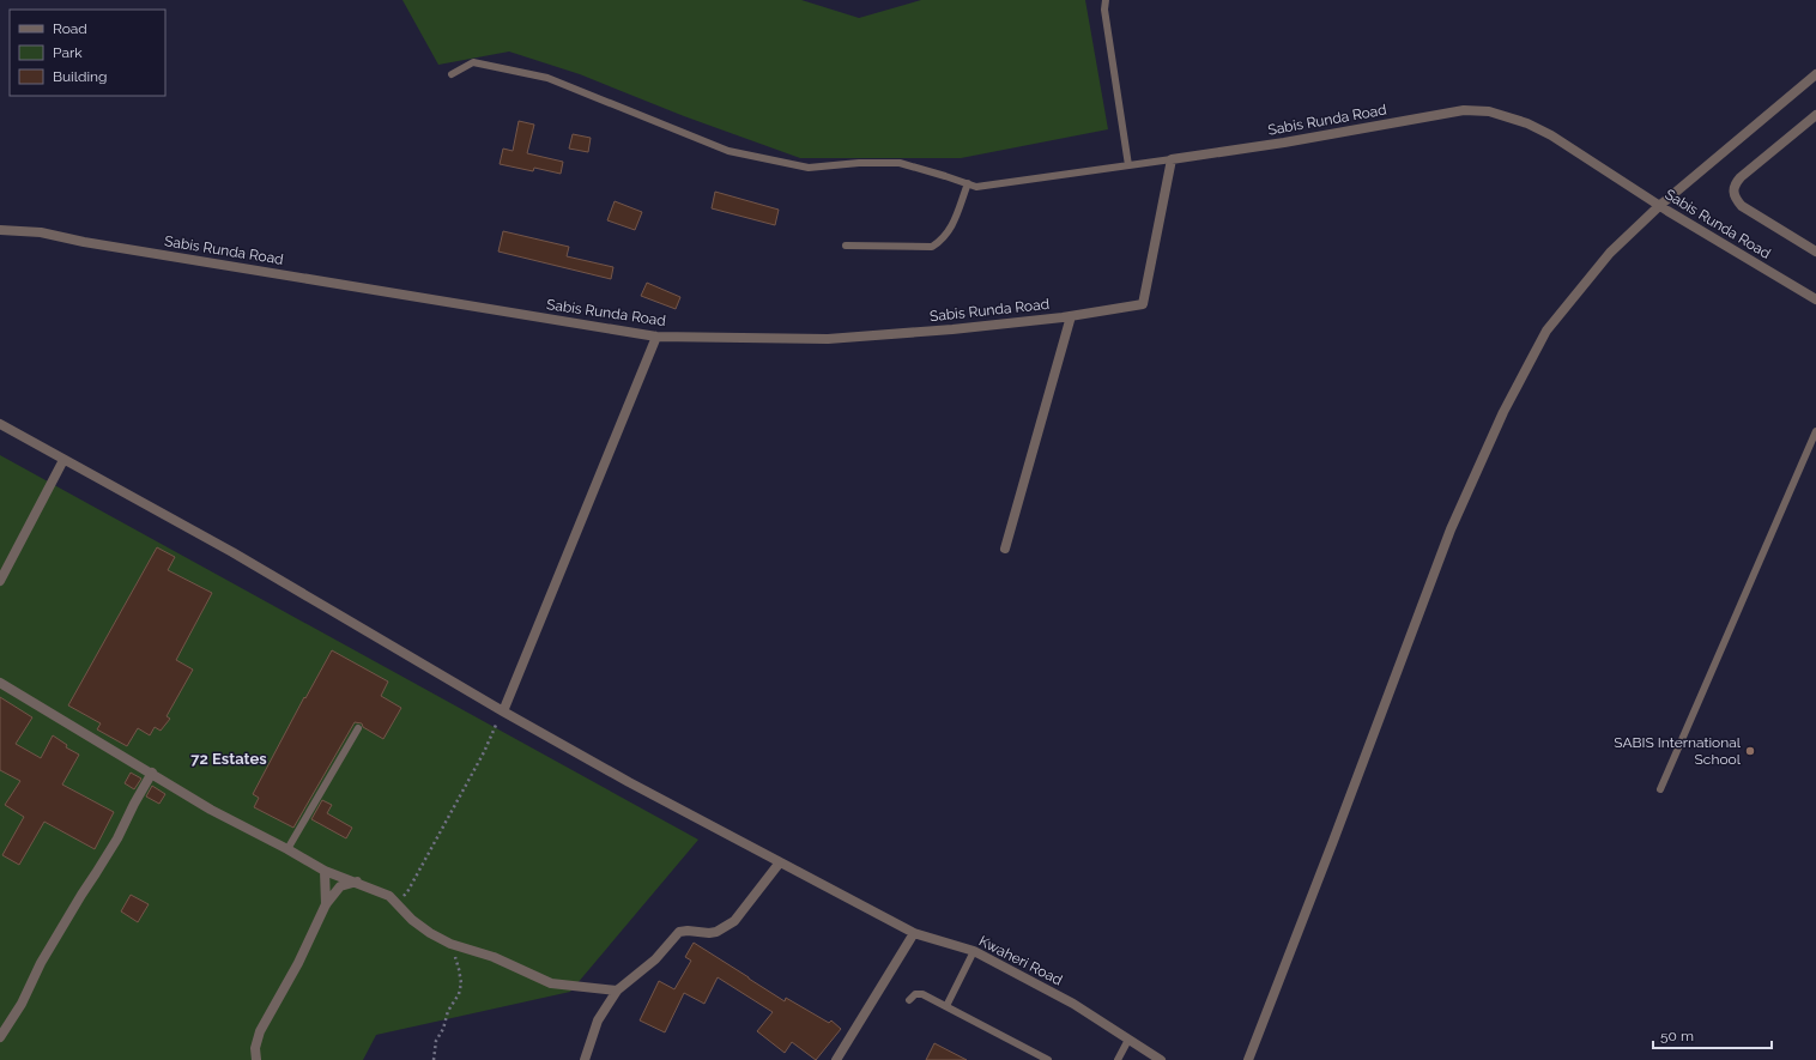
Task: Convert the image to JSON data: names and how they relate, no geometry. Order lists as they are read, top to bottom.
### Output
{
  "streets": {
    "street": ["Sabis Runda Road", "Kwaheri Road"]
  },
  "districts": ["72 Estates"],
  "places": ["SABIS International School"],
  "legend": ["Road", "Park", "Building"],
  "scale_bar": "50 m"
}
